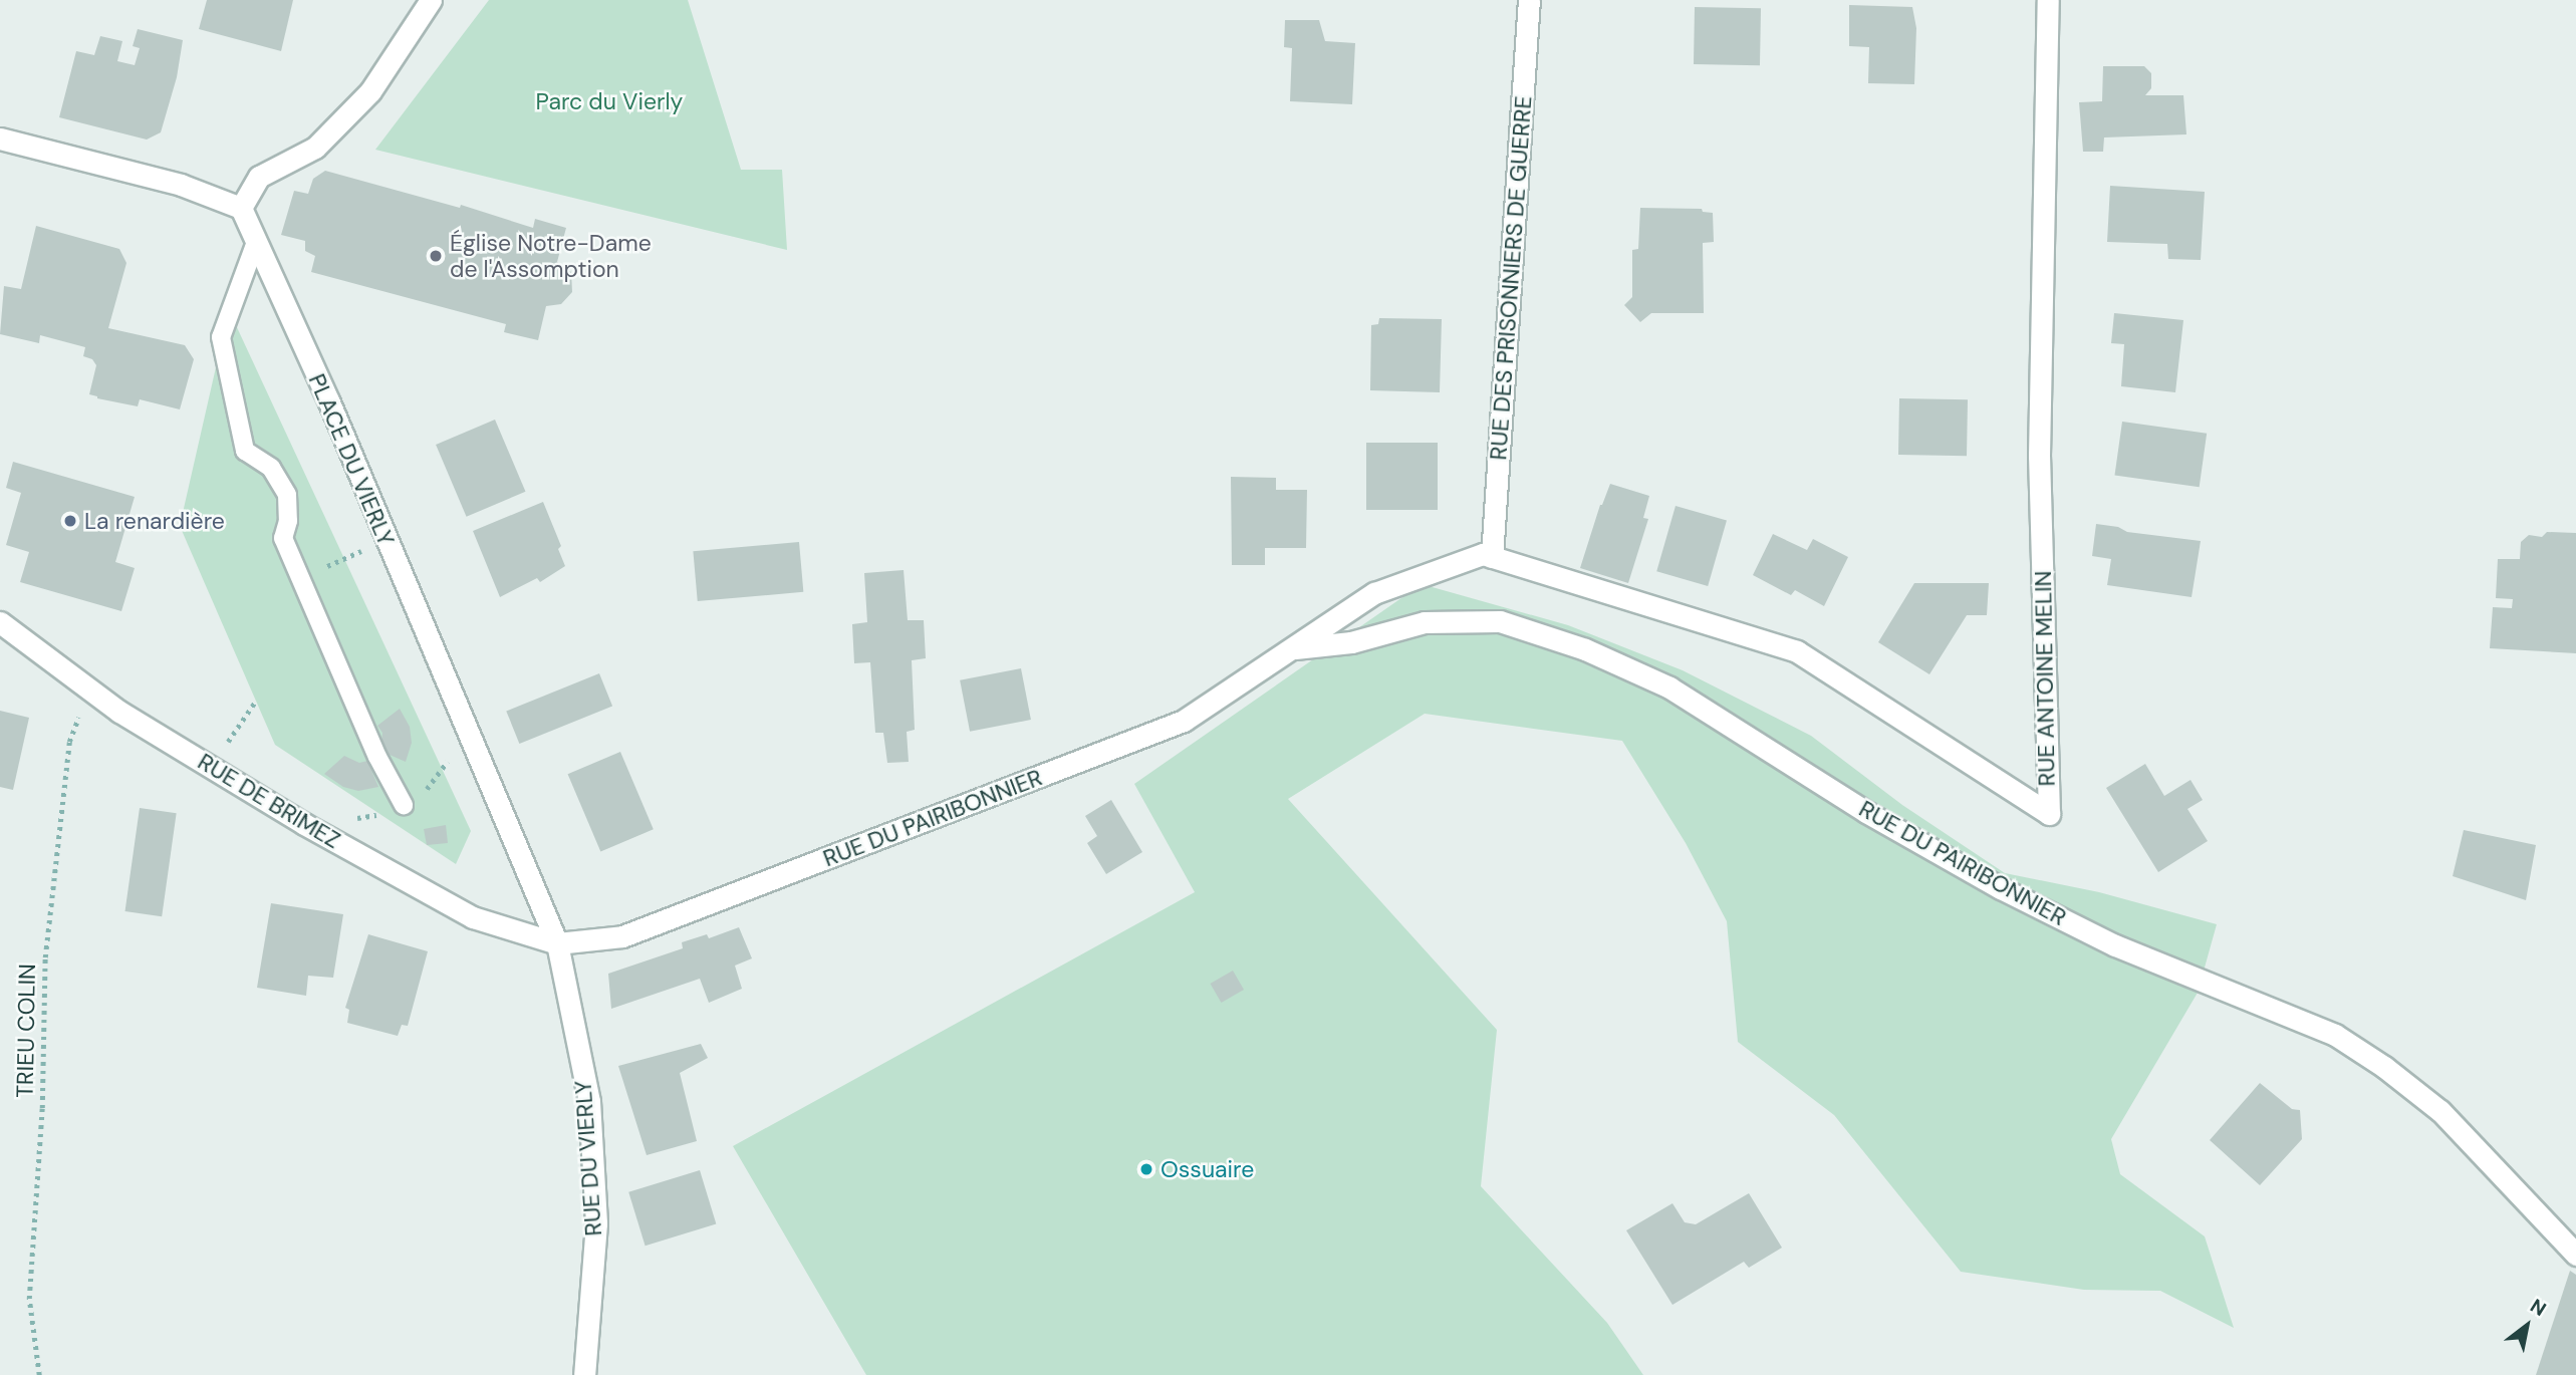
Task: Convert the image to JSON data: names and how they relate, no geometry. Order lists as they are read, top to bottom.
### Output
{
  "streets": {
    "street": [
      "RUE DES PRISONNIERS DE GUERRE",
      "PLACE DU VIERLY",
      "RUE ANTOINE MELIN",
      "RUE DE BRIMEZ",
      "RUE DU PAIRIBONNIER",
      "RUE DU VIERLY"
    ],
    "path": ["TRIEU COLIN"]
  },
  "crossings": [
    ["RUE DES PRISONNIERS DE GUERRE", "RUE ANTOINE MELIN"],
    ["RUE DES PRISONNIERS DE GUERRE", "RUE DU PAIRIBONNIER"],
    ["PLACE DU VIERLY", "RUE DE BRIMEZ"],
    ["PLACE DU VIERLY", "RUE DU PAIRIBONNIER"],
    ["PLACE DU VIERLY", "RUE DU VIERLY"],
    ["RUE ANTOINE MELIN", "RUE DU PAIRIBONNIER"],
    ["RUE DE BRIMEZ", "RUE DU PAIRIBONNIER"],
    ["RUE DE BRIMEZ", "TRIEU COLIN"],
    ["RUE DE BRIMEZ", "RUE DU VIERLY"],
    ["RUE DU PAIRIBONNIER", "RUE DU VIERLY"]
  ],
  "parks": ["Parc du Vierly"],
  "places": ["Église Notre-Dame de l'Assomption", "La renardière", "Ossuaire"],
  "north": "top right"
}
